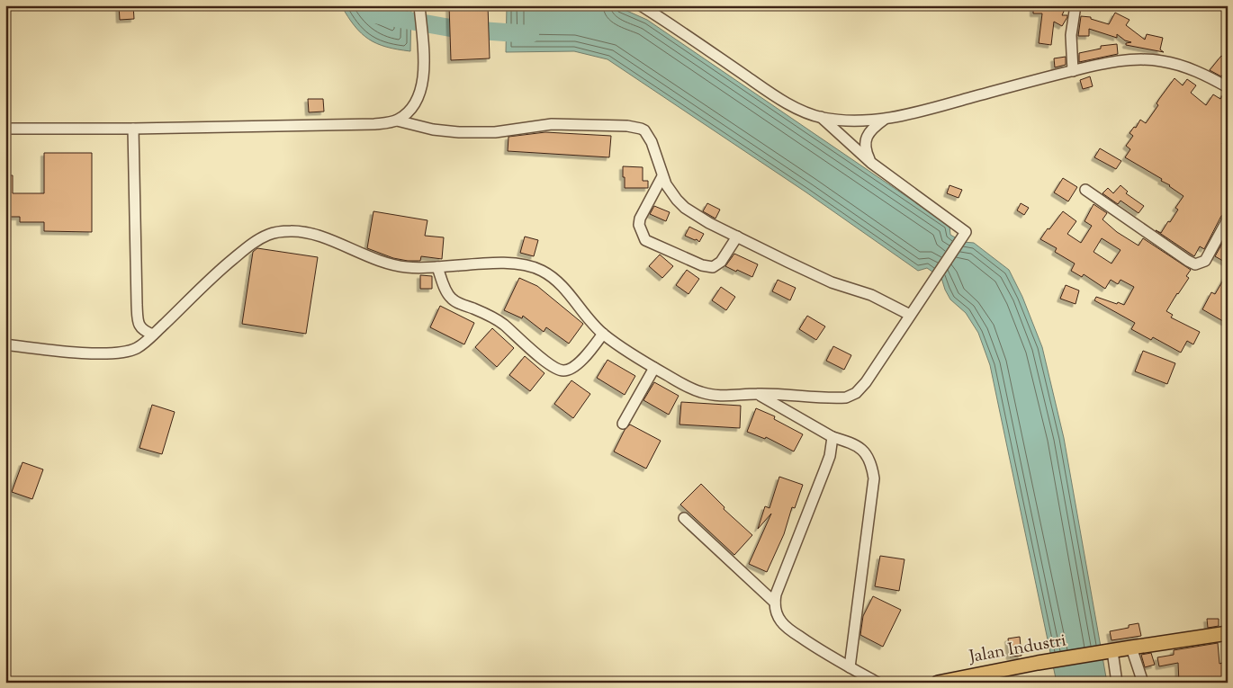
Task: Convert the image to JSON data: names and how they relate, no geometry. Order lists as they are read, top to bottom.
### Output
{
  "streets": {
    "main road": ["Jalan Industri"]
  }
}
